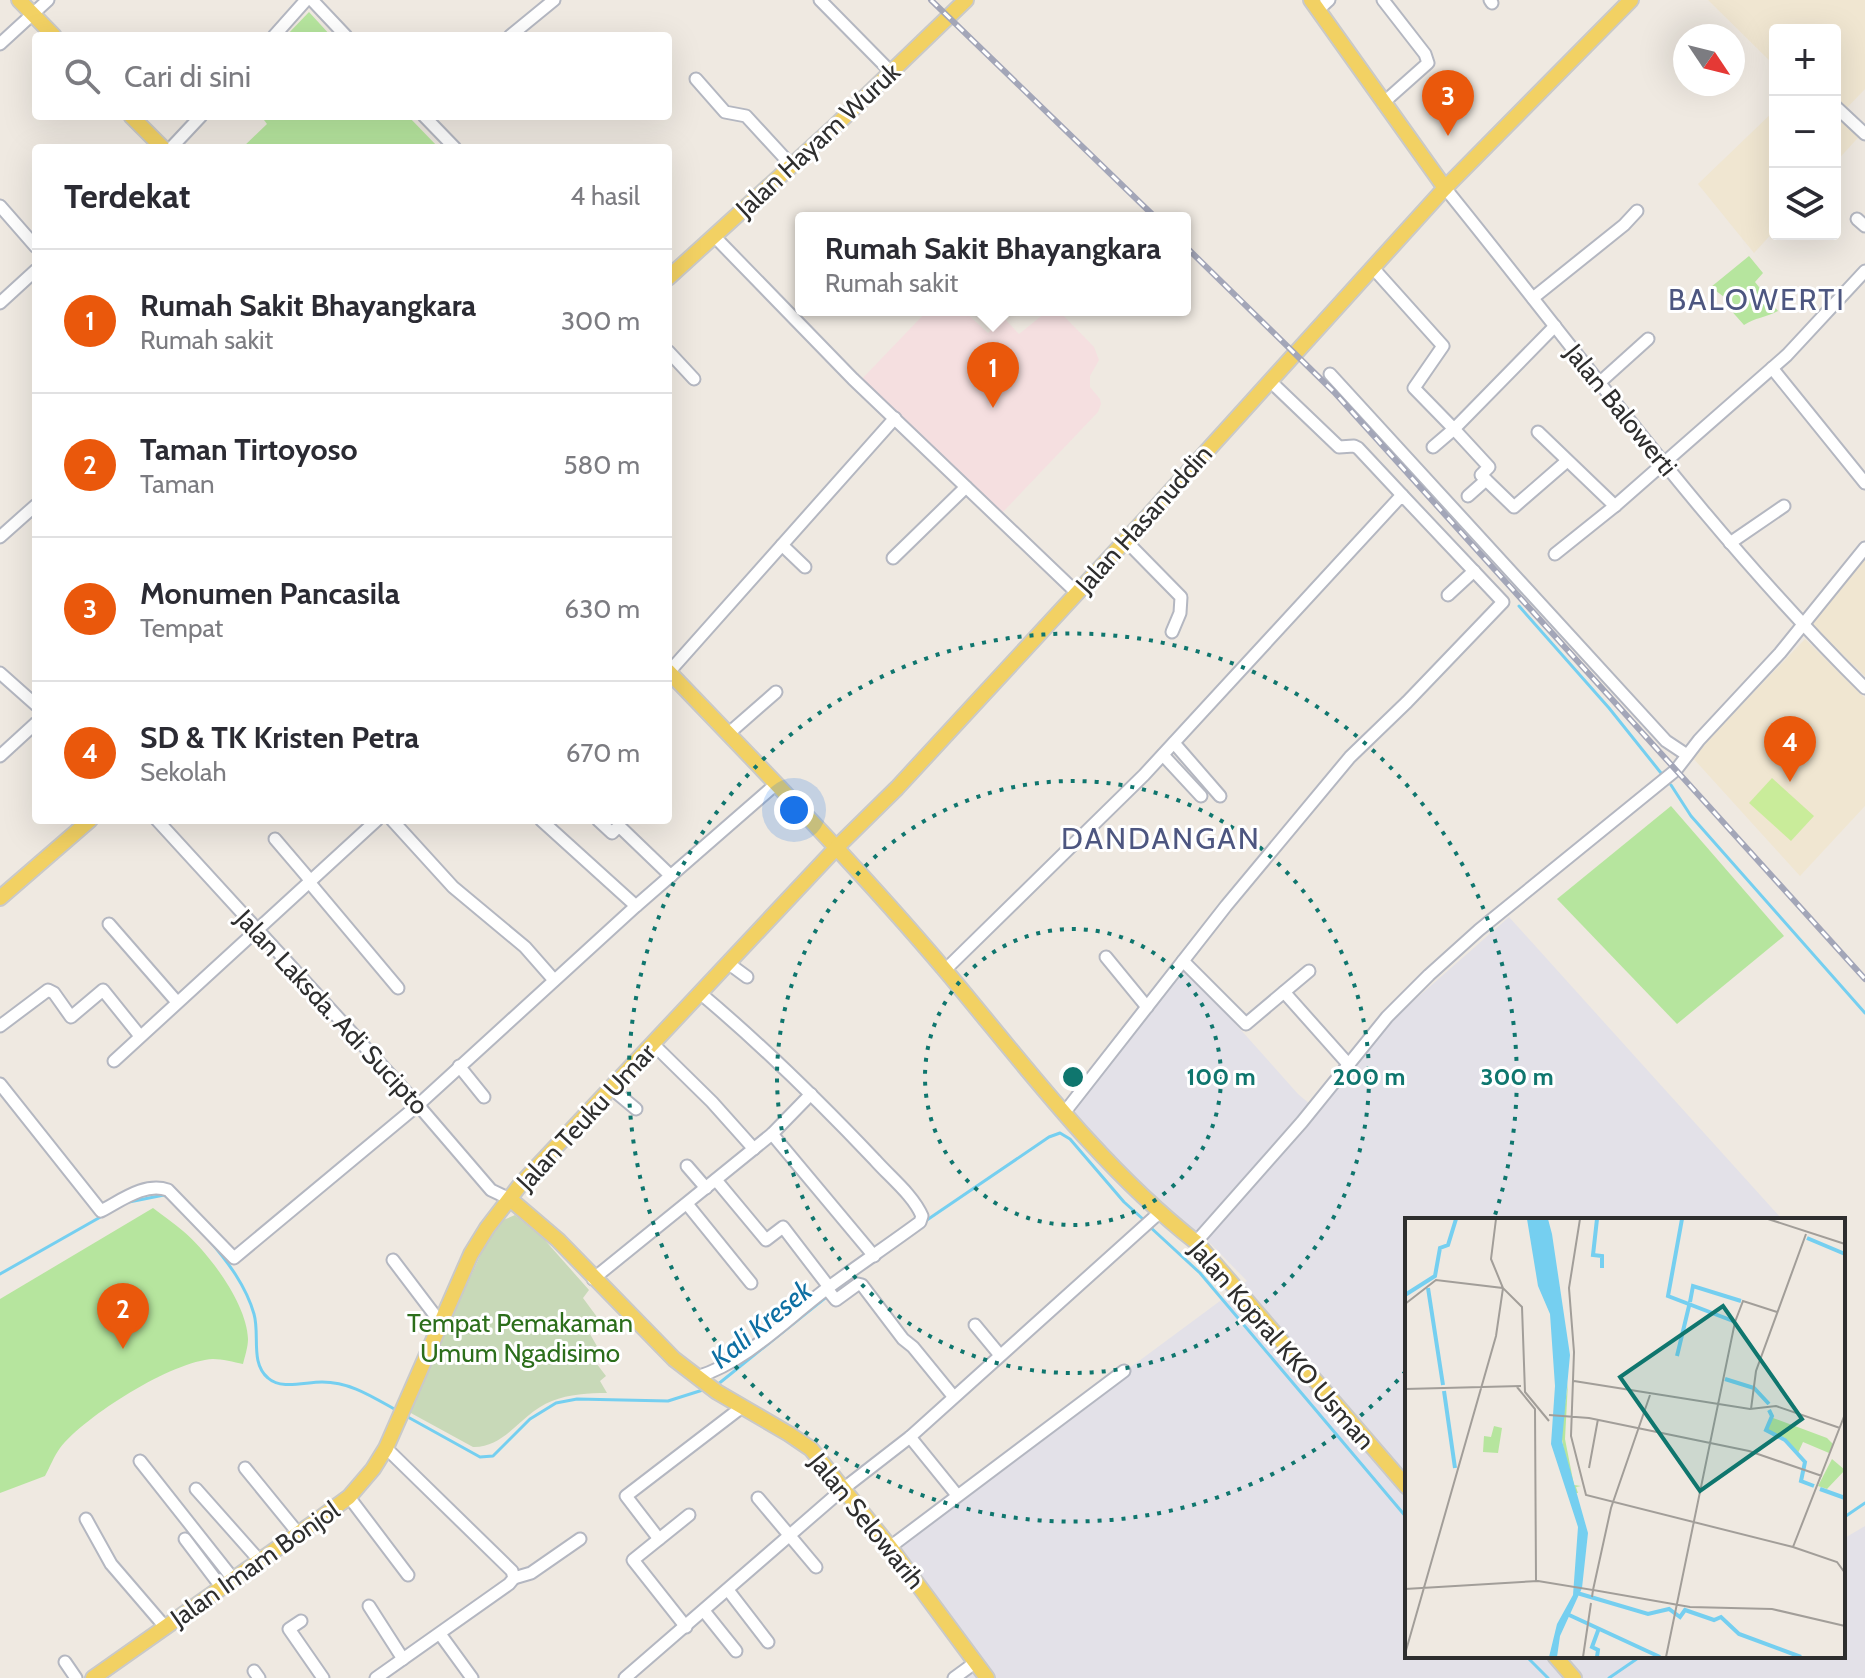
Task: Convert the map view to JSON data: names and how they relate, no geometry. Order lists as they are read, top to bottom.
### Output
{
  "streets": {
    "main road": [
      "Jalan Hayam Wuruk",
      "Jalan Hasanuddin",
      "Jalan Teuku Umar",
      "Jalan Kopral KKO Usman",
      "Jalan Selowarih",
      "Jalan Imam Bonjol"
    ],
    "street": ["Jalan Balowerti", "Jalan Laksda. Adi Sucipto"]
  },
  "crossings": [
    ["Jalan Balowerti", "Jalan Hasanuddin"],
    ["Jalan Hasanuddin", "Jalan Teuku Umar"],
    ["Jalan Hasanuddin", "Jalan Kopral KKO Usman"],
    ["Jalan Laksda. Adi Sucipto", "Jalan Teuku Umar"],
    ["Jalan Laksda. Adi Sucipto", "Jalan Selowarih"],
    ["Jalan Teuku Umar", "Jalan Kopral KKO Usman"],
    ["Jalan Teuku Umar", "Jalan Selowarih"],
    ["Jalan Teuku Umar", "Jalan Imam Bonjol"]
  ],
  "districts": ["BALOWERTI", "DANDANGAN"],
  "water": ["Kali Kresek"],
  "parks": ["Tempat Pemakaman Umum Ngadisimo"],
  "north": "bottom right",
  "page": {
    "map_buttons": ["+", "−"],
    "search": "Cari di sini",
    "pins": [
      "3",
      "1",
      "4",
      "2"
    ],
    "heading": ["Terdekat", "4 hasil"],
    "popup": ["Rumah Sakit Bhayangkara", "Rumah sakit"],
    "list": [
      {
        "mark": "1",
        "name": "Rumah Sakit Bhayangkara",
        "note": "Rumah sakit",
        "value": "300 m"
      },
      {
        "mark": "2",
        "name": "Taman Tirtoyoso",
        "note": "Taman",
        "value": "580 m"
      },
      {
        "mark": "3",
        "name": "Monumen Pancasila",
        "note": "Tempat",
        "value": "630 m"
      },
      {
        "mark": "4",
        "name": "SD & TK Kristen Petra",
        "note": "Sekolah",
        "value": "670 m"
      }
    ]
  },
  "rings": ["100 m", "200 m", "300 m"]
}
